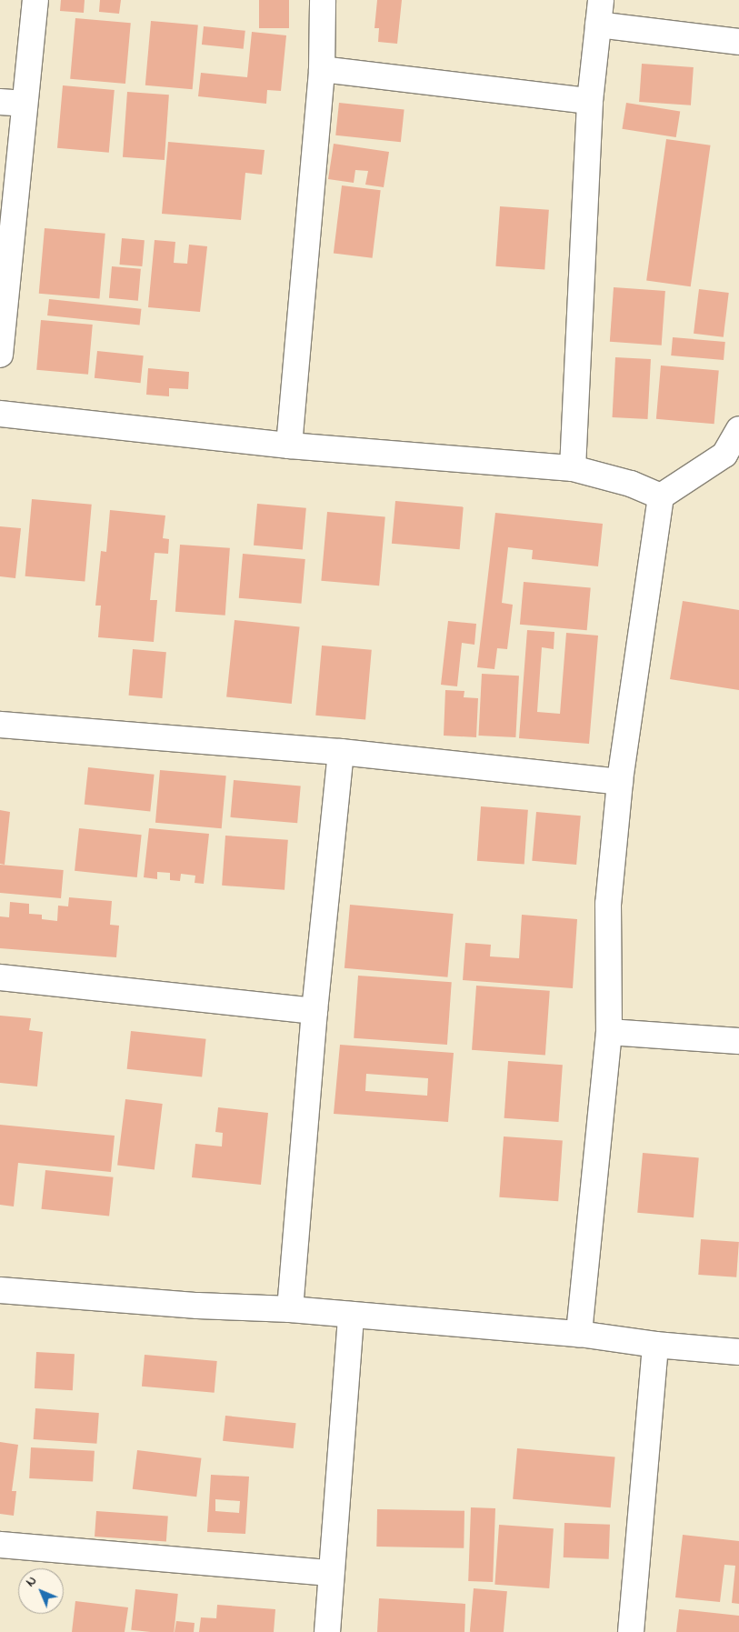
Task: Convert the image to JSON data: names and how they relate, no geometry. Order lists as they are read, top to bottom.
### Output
{
  "north": "top left"
}
